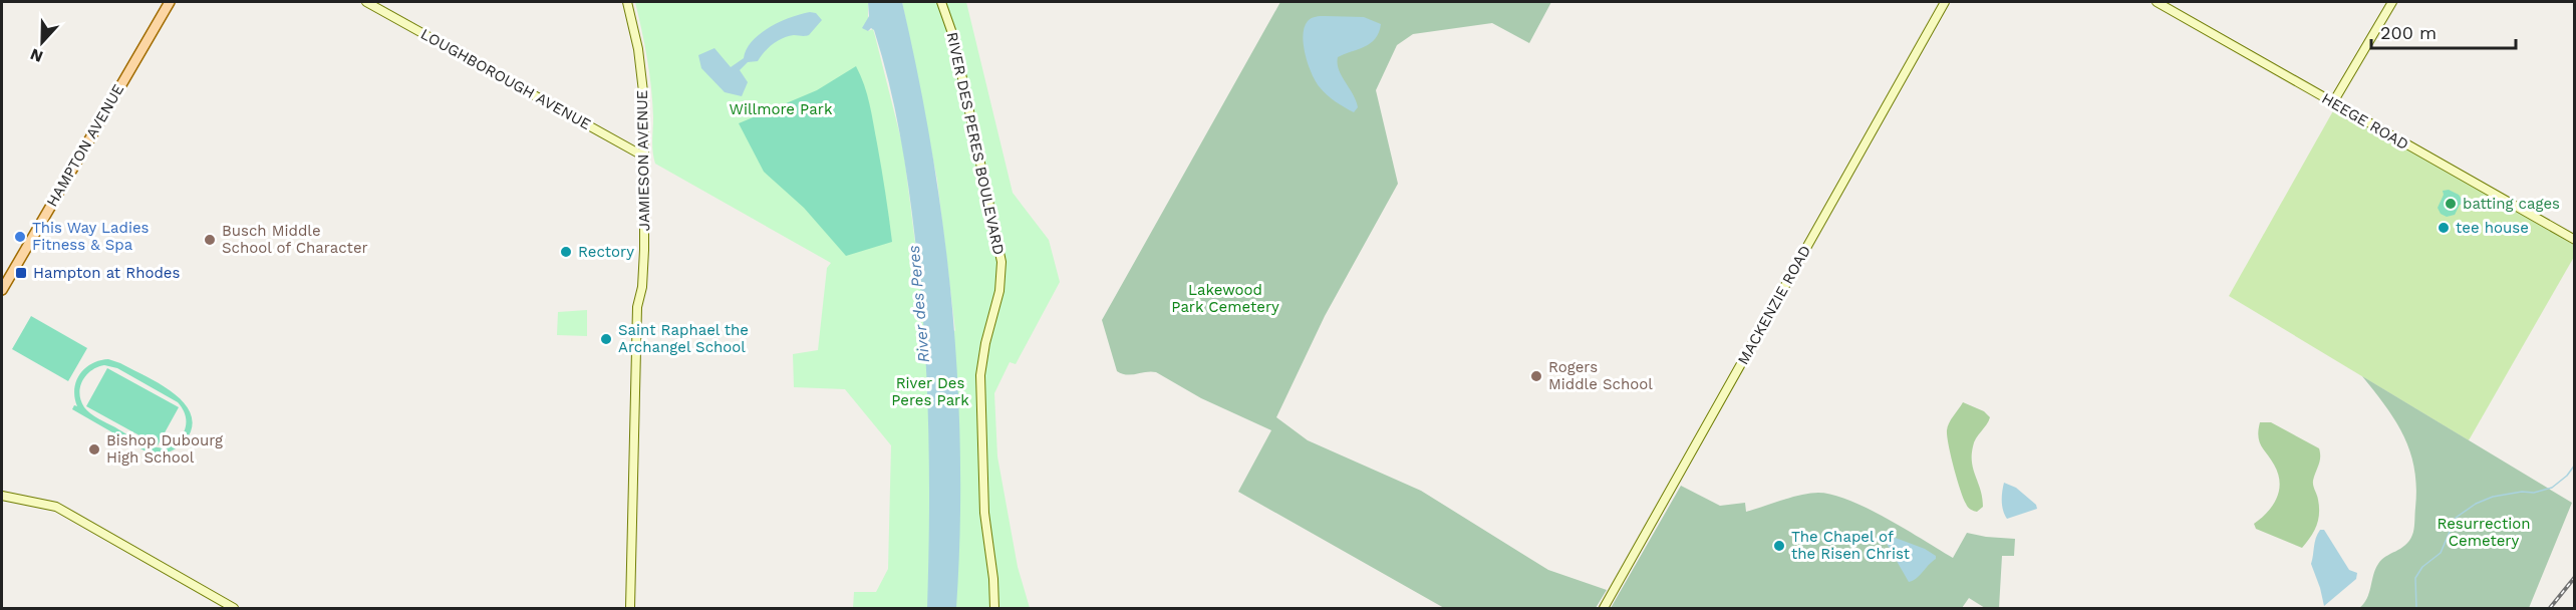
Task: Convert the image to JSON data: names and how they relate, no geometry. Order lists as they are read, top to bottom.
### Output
{
  "streets": {
    "main road": [
      "LOUGHBOROUGH AVENUE",
      "HEEGE ROAD",
      "RIVER DES PERES BOULEVARD",
      "HAMPTON AVENUE",
      "JAMIESON AVENUE",
      "MACKENZIE ROAD"
    ]
  },
  "crossings": [
    ["LOUGHBOROUGH AVENUE", "JAMIESON AVENUE"]
  ],
  "water": ["River des Peres"],
  "parks": [
    "Willmore Park",
    "Lakewood Park Cemetery",
    "River Des Peres Park",
    "Resurrection Cemetery"
  ],
  "places": {
    "other": [
      "batting cages",
      "tee house",
      "This Way Ladies Fitness & Spa",
      "Busch Middle School of Character",
      "Rectory",
      "Saint Raphael the Archangel School",
      "Rogers Middle School",
      "Bishop Dubourg High School",
      "The Chapel of the Risen Christ"
    ],
    "transit": ["Hampton at Rhodes"]
  },
  "scale_bar": "200 m",
  "north": "bottom"
}
